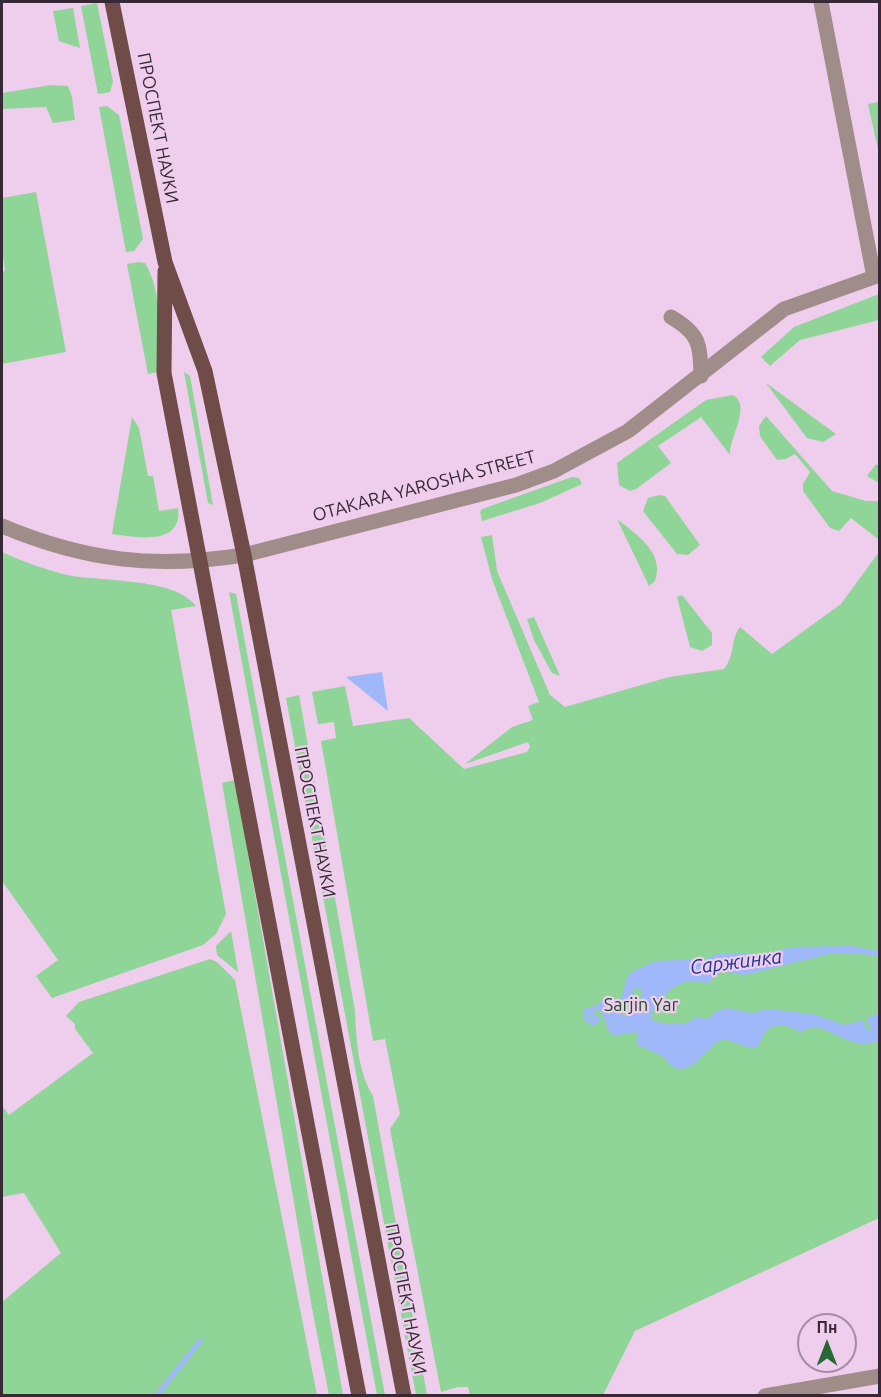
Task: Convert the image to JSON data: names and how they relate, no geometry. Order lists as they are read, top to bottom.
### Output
{
  "streets": {
    "main road": ["ПРОСПЕКТ НАУКИ"],
    "street": ["OTAKARA YAROSHA STREET"]
  },
  "crossings": [
    ["ПРОСПЕКТ НАУКИ", "OTAKARA YAROSHA STREET"]
  ],
  "water": ["Саржинка"],
  "parks": ["Sarjin Yar"],
  "north": "top"
}
